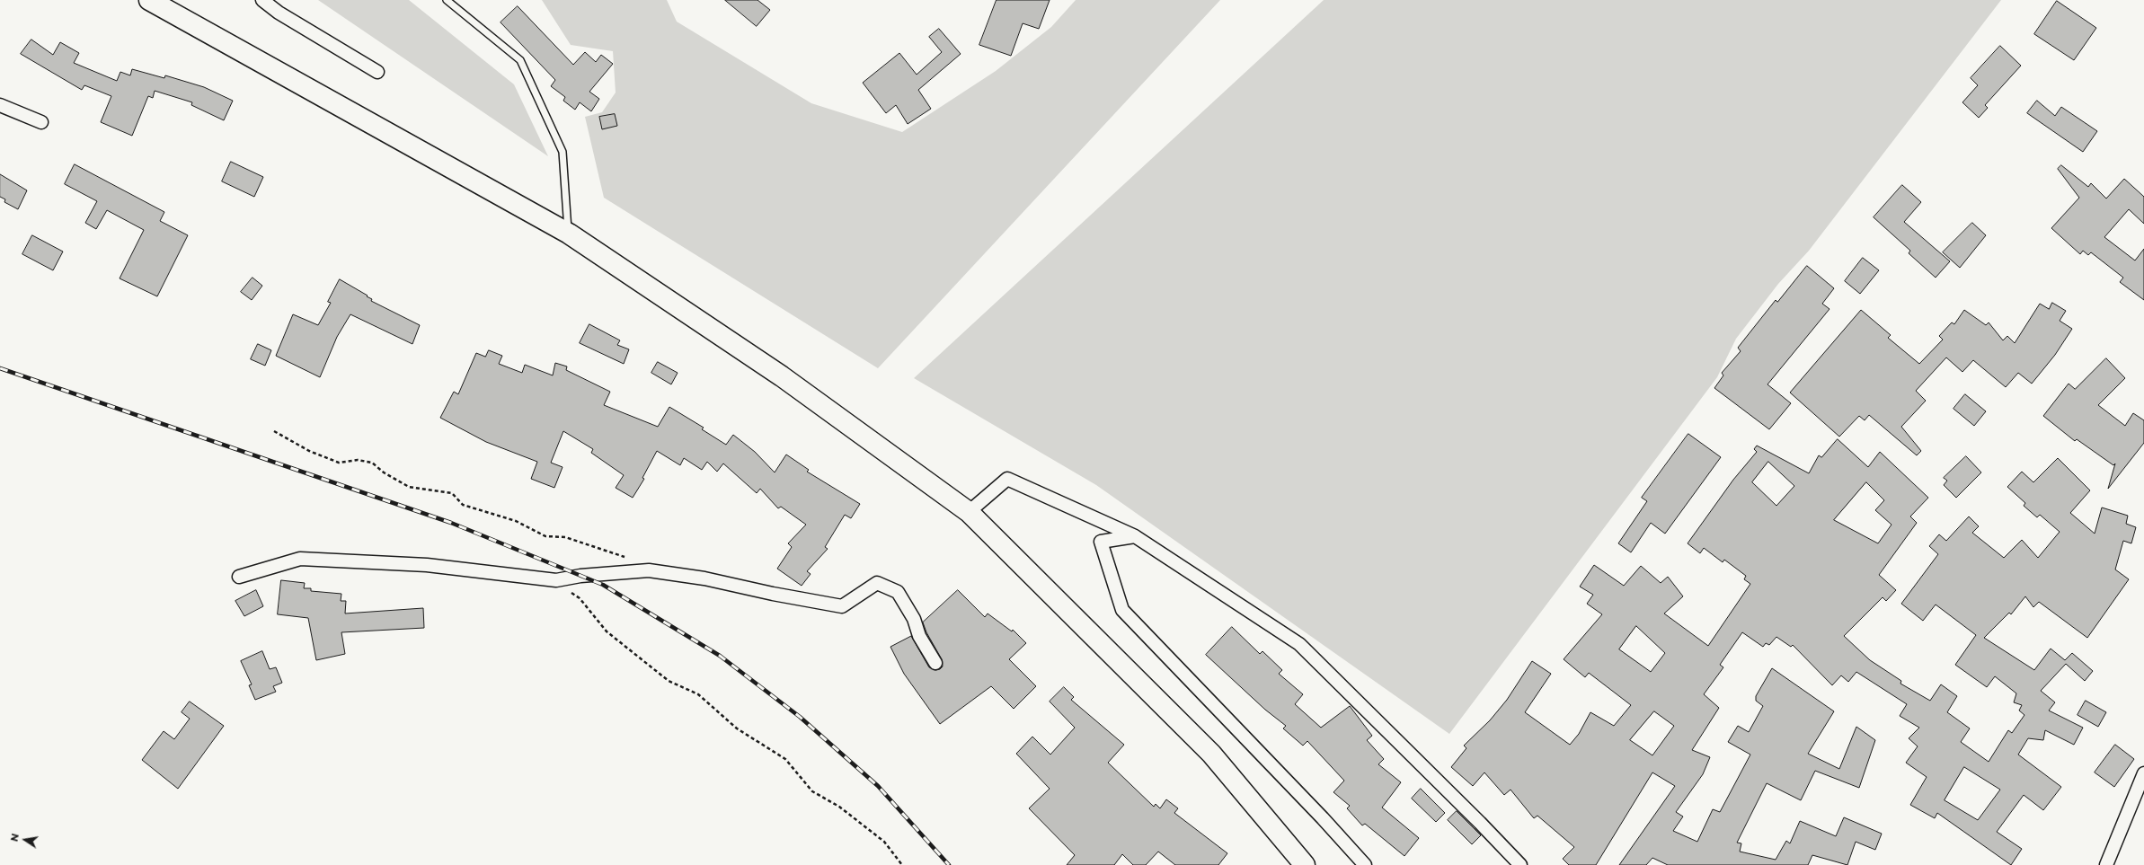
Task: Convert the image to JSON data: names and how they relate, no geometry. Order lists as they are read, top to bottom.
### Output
{
  "north": "left"
}
